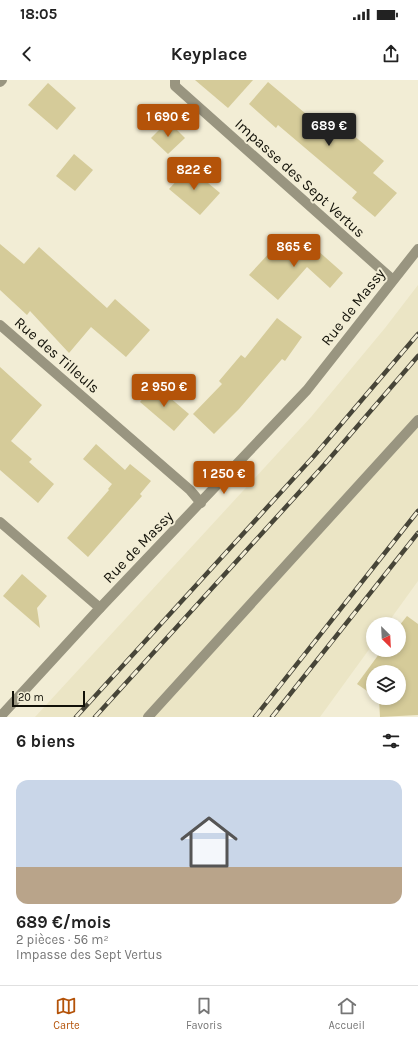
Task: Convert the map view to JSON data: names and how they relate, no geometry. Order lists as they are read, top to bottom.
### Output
{
  "streets": {
    "street": ["Impasse des Sept Vertus", "Rue de Massy", "Rue des Tilleuls"]
  },
  "crossings": [
    ["Impasse des Sept Vertus", "Rue de Massy"],
    ["Rue de Massy", "Rue des Tilleuls"]
  ],
  "scale_bar": "20 m",
  "north": "bottom right",
  "page": {
    "status": "18:05",
    "header": "Keyplace",
    "price": [
      "1 690 €",
      "689 €",
      "822 €",
      "865 €",
      "2 950 €",
      "1 250 €"
    ],
    "scale": "20 m",
    "heading": "6 biens",
    "list": [
      {
        "name": "689 €/mois",
        "note": "2 pièces · 56 m² · Impasse des Sept Vertus"
      }
    ],
    "tabs": ["Carte", "Favoris", "Accueil"]
  }
}
